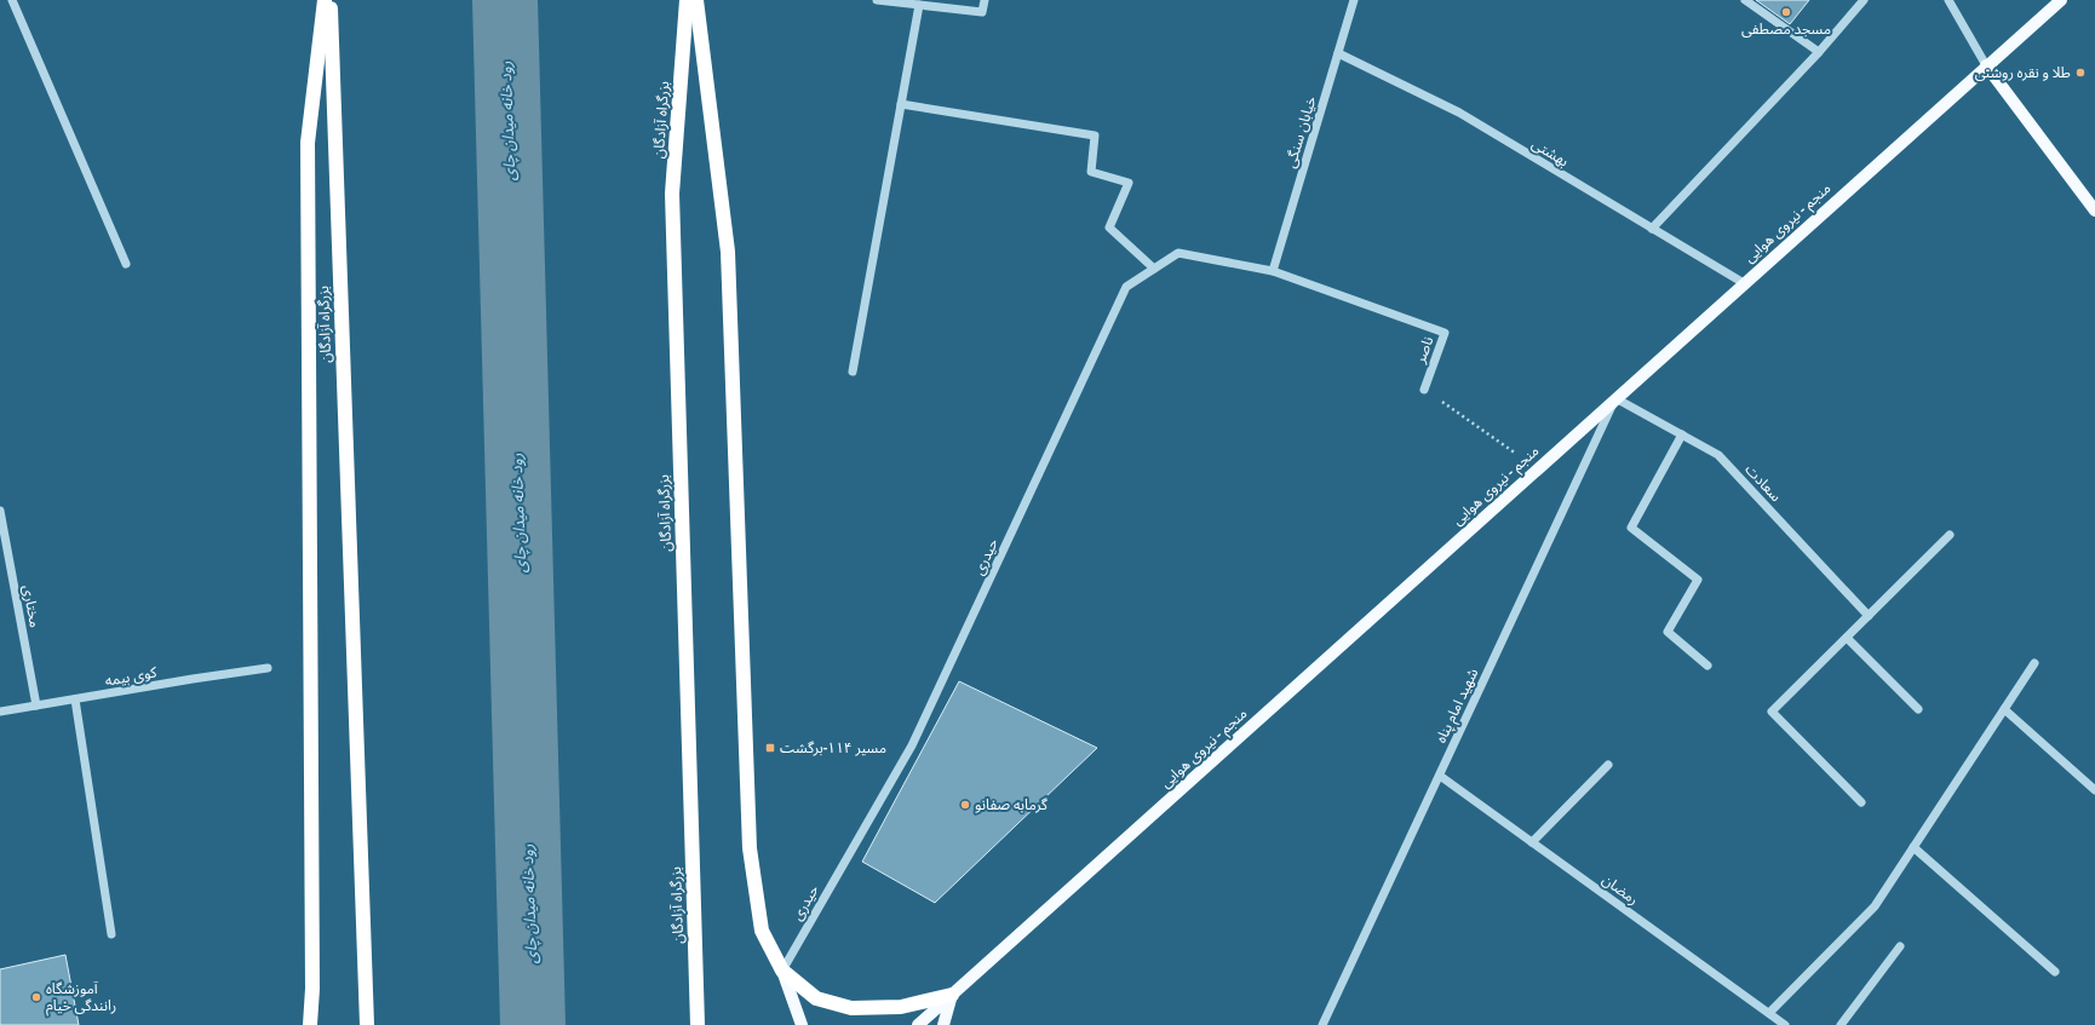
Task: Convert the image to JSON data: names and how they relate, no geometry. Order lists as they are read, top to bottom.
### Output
{
  "streets": {
    "highway": ["بزرگراه آزادگان"],
    "main road": ["منجم - نیروی هوایی"],
    "street": [
      "خیابان سنگی",
      "بهشتی",
      "ناصر",
      "سعادت",
      "حیدری",
      "مختاری",
      "کوی بیمه",
      "شهید امام پناه",
      "رمضان"
    ]
  },
  "crossings": [
    ["خیابان سنگی", "بهشتی"],
    ["خیابان سنگی", "ناصر"],
    ["خیابان سنگی", "حیدری"],
    ["بهشتی", "منجم - نیروی هوایی"],
    ["منجم - نیروی هوایی", "سعادت"],
    ["منجم - نیروی هوایی", "شهید امام پناه"],
    ["ناصر", "حیدری"],
    ["سعادت", "شهید امام پناه"],
    ["مختاری", "کوی بیمه"],
    ["شهید امام پناه", "رمضان"]
  ],
  "water": ["رود خانه میدان چای"],
  "places": {
    "other": [
      "مسجد مصطفی",
      "طلا و نقره روشنی",
      "گرمابه صفانو",
      "آموزشگاه رانندگی خیام"
    ],
    "transit": ["مسیر ۱۱۴-برگشت"]
  }
}
